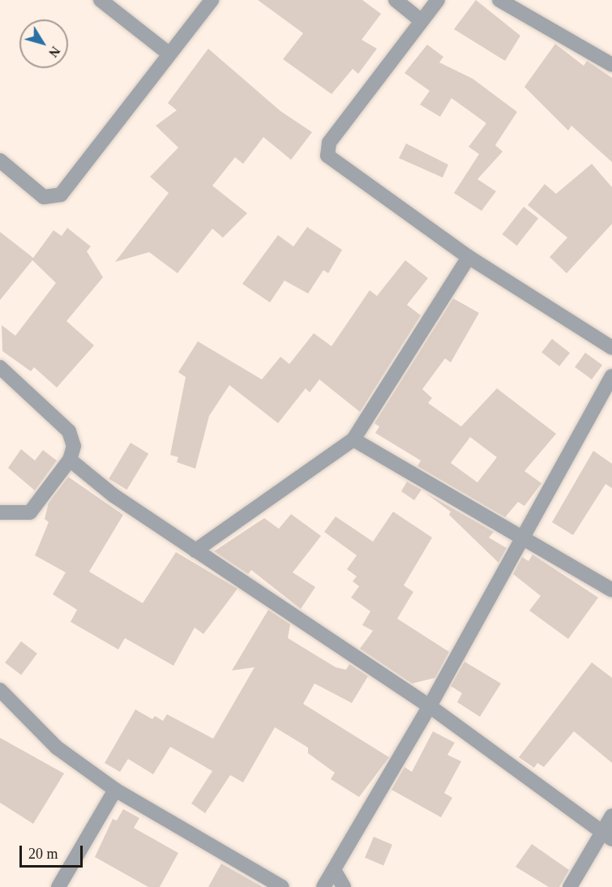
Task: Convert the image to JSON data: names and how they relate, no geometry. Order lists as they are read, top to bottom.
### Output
{
  "scale_bar": "20 m",
  "north": "bottom right"
}
